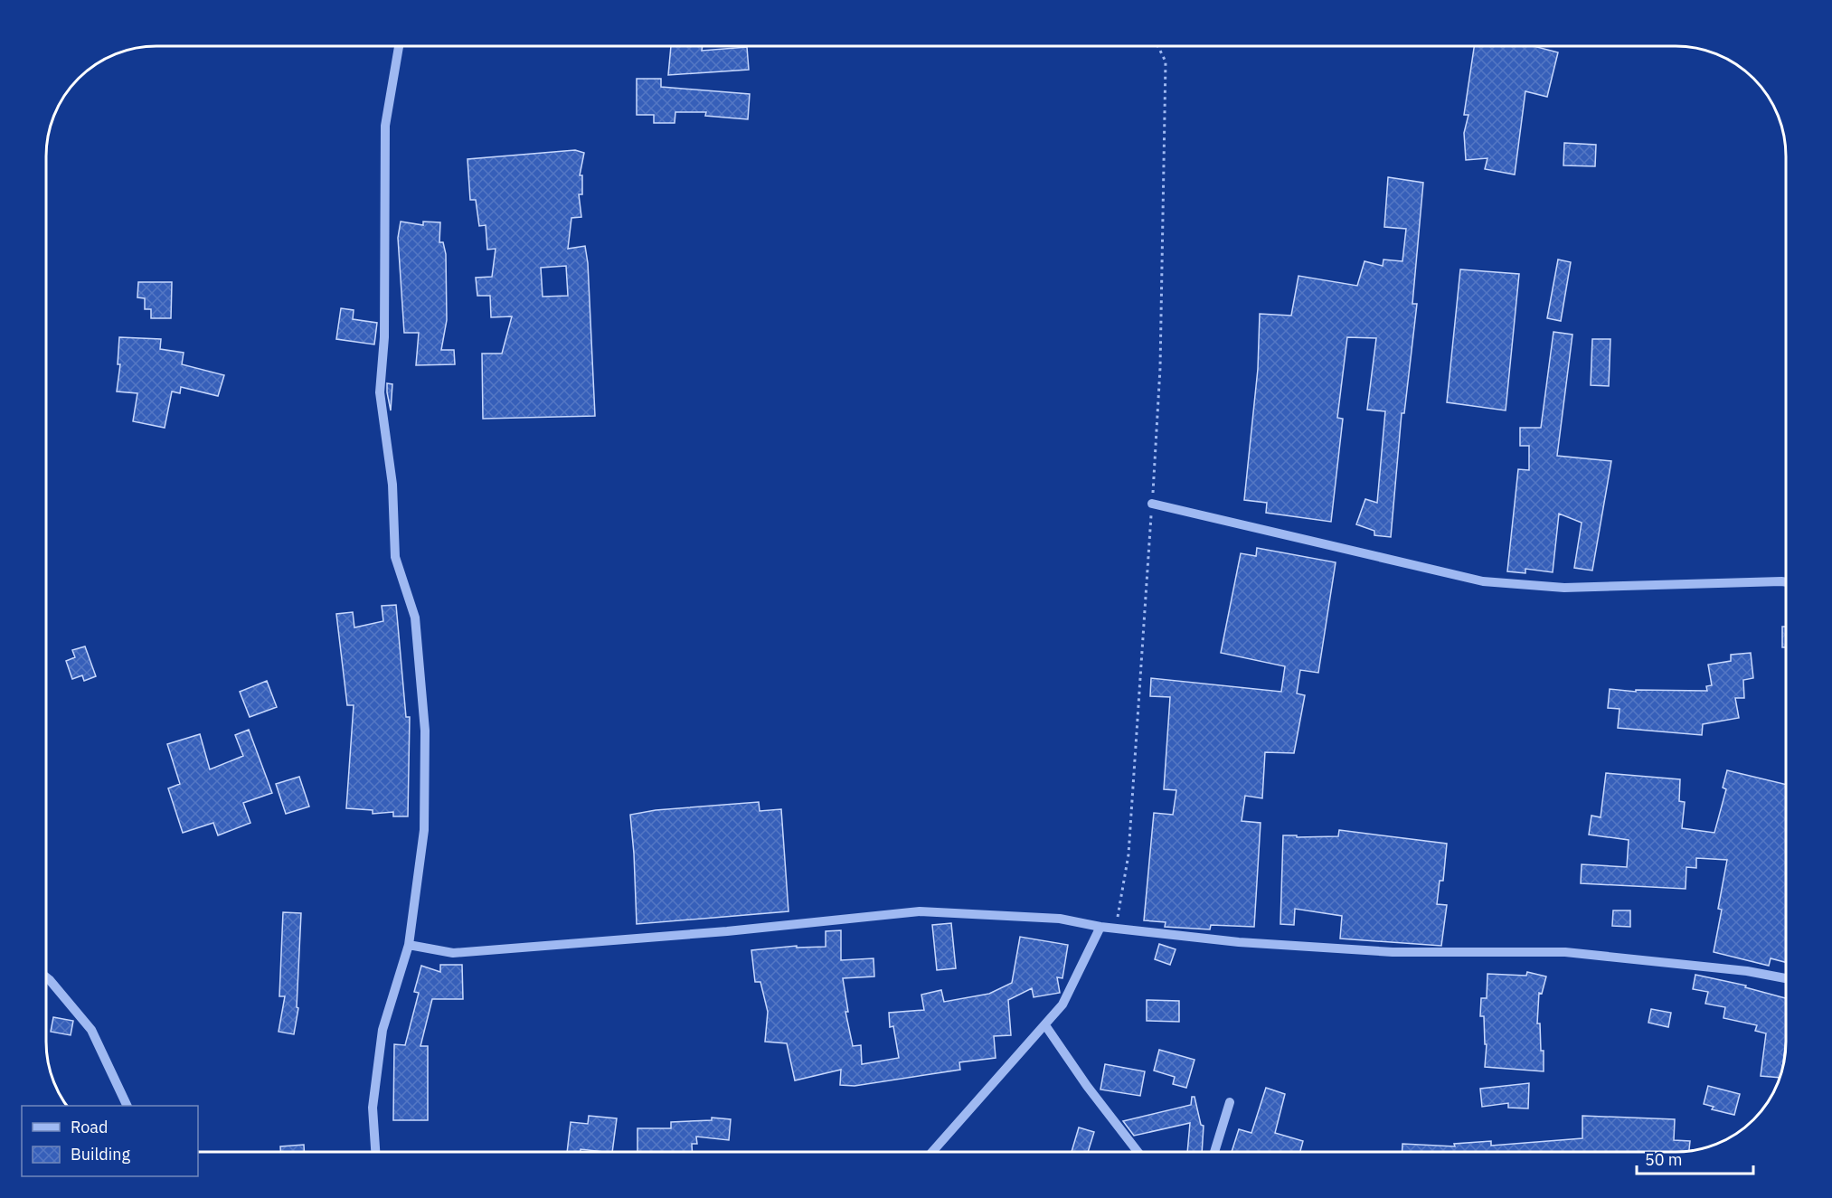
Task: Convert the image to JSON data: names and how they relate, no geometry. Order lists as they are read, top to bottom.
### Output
{
  "legend": ["Road", "Building"],
  "scale_bar": "50 m"
}
